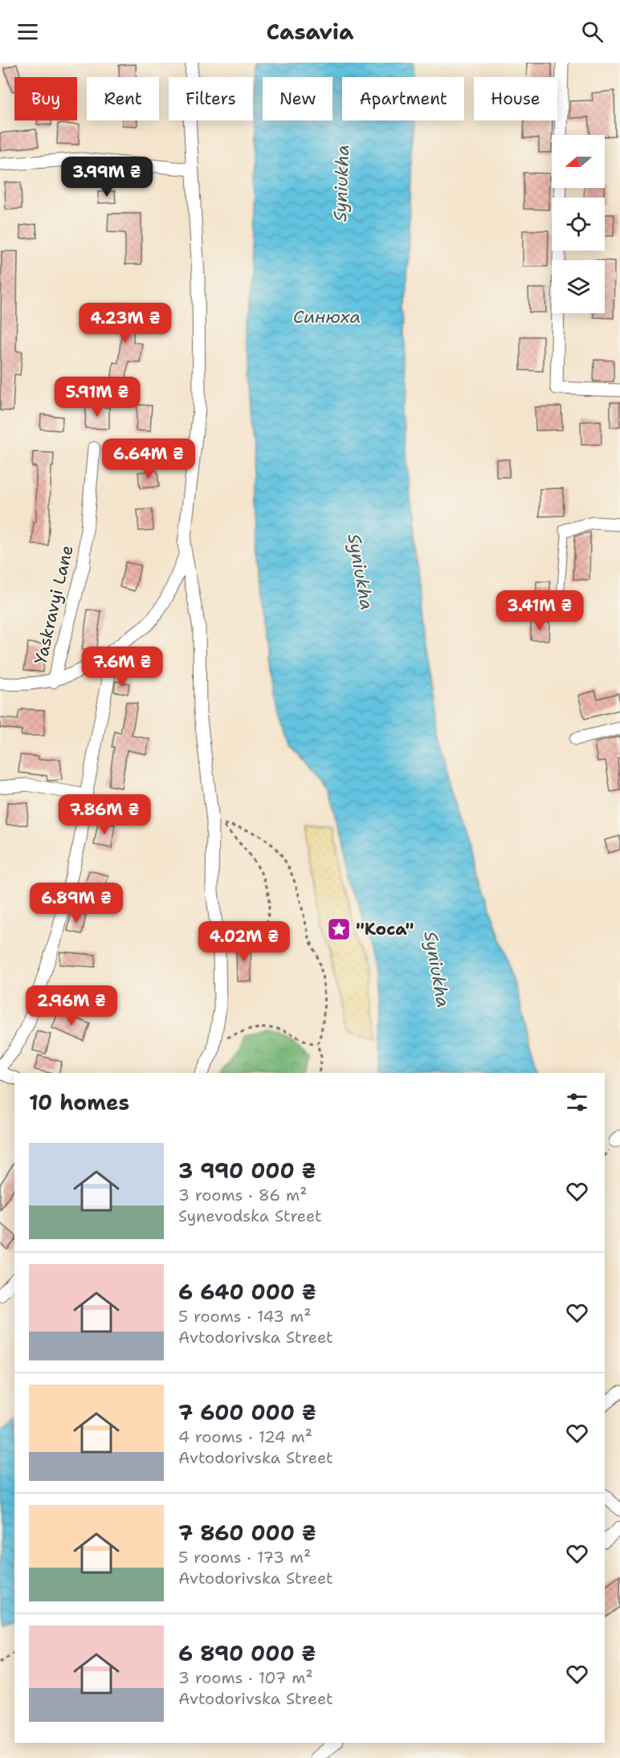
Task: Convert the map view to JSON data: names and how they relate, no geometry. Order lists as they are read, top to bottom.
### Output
{
  "streets": {
    "street": ["Yaskravyi Lane"]
  },
  "water": ["Syniukha", "Синюха"],
  "places": {
    "place": ["\"Коса\""]
  },
  "north": "left",
  "page": {
    "header": "Casavia",
    "chip": [
      "Buy",
      "Rent",
      "Filters",
      "New",
      "Apartment",
      "House"
    ],
    "price": [
      "3.99M ₴",
      "4.23M ₴",
      "5.91M ₴",
      "6.64M ₴",
      "3.41M ₴",
      "7.6M ₴",
      "7.86M ₴",
      "6.89M ₴",
      "4.02M ₴",
      "2.96M ₴"
    ],
    "heading": "10 homes",
    "list": [
      {
        "name": "3 990 000 ₴",
        "note": "3 rooms · 86 m² · Synevodska Street"
      },
      {
        "name": "6 640 000 ₴",
        "note": "5 rooms · 143 m² · Avtodorivska Street"
      },
      {
        "name": "7 600 000 ₴",
        "note": "4 rooms · 124 m² · Avtodorivska Street"
      },
      {
        "name": "7 860 000 ₴",
        "note": "5 rooms · 173 m² · Avtodorivska Street"
      },
      {
        "name": "6 890 000 ₴",
        "note": "3 rooms · 107 m² · Avtodorivska Street"
      }
    ]
  }
}
